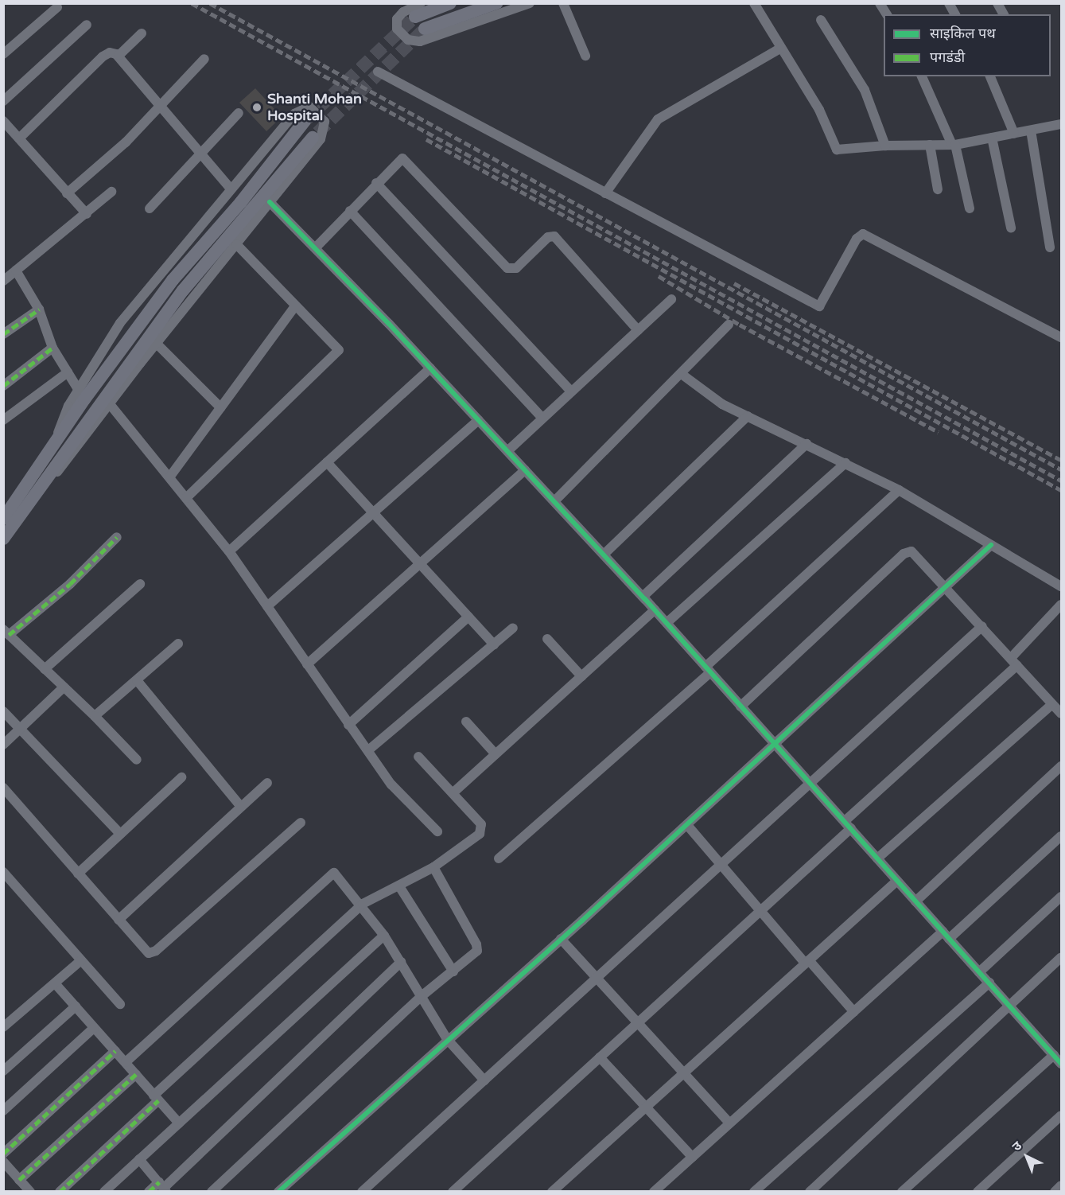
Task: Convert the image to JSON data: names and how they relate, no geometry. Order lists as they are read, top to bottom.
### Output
{
  "places": ["Shanti Mohan Hospital"],
  "legend": ["साइकिल पथ", "पगडंडी"],
  "north": "top left"
}
